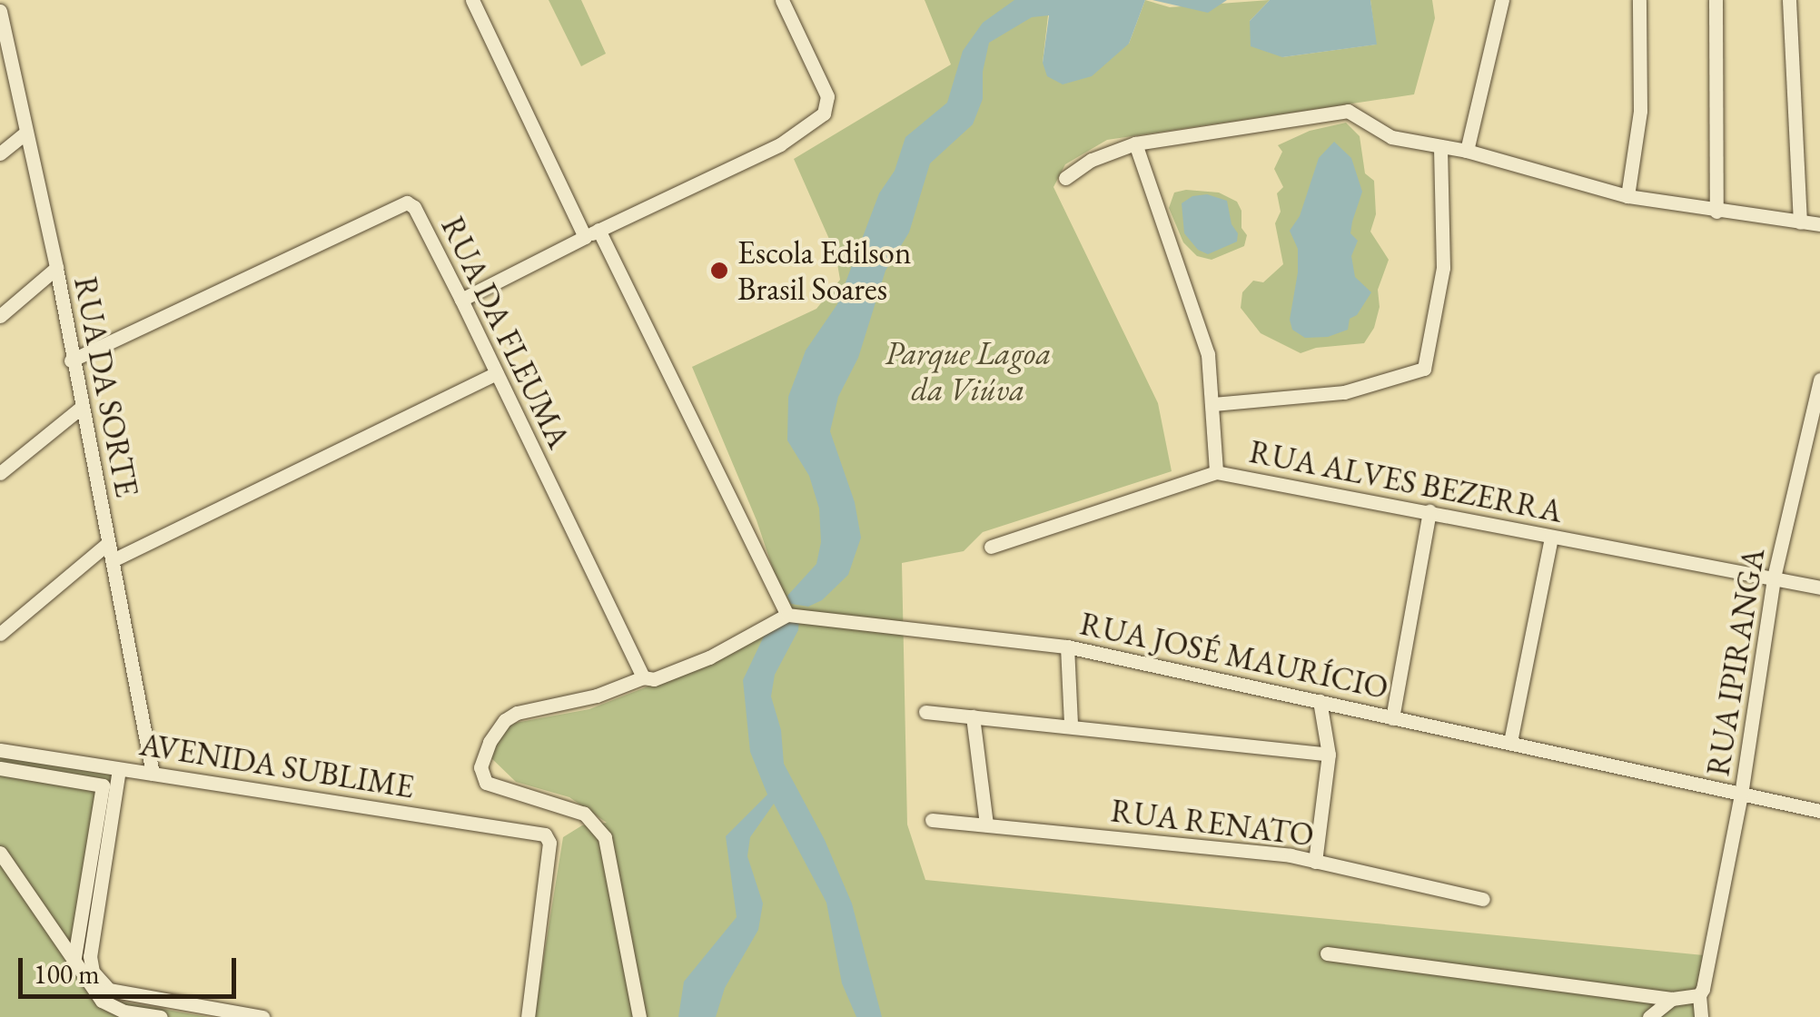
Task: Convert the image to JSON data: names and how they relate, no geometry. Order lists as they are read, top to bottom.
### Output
{
  "streets": {
    "street": [
      "RUA DA FLEUMA",
      "RUA DA SORTE",
      "RUA ALVES BEZERRA",
      "RUA JOSÉ MAURÍCIO",
      "RUA IPIRANGA",
      "AVENIDA SUBLIME",
      "RUA RENATO"
    ]
  },
  "crossings": [
    ["RUA DA FLEUMA", "RUA DA SORTE"],
    ["RUA DA SORTE", "AVENIDA SUBLIME"],
    ["RUA ALVES BEZERRA", "RUA IPIRANGA"],
    ["RUA JOSÉ MAURÍCIO", "RUA IPIRANGA"]
  ],
  "parks": ["Parque Lagoa da Viúva"],
  "places": ["Escola Edilson Brasil Soares"],
  "scale_bar": "100 m"
}
